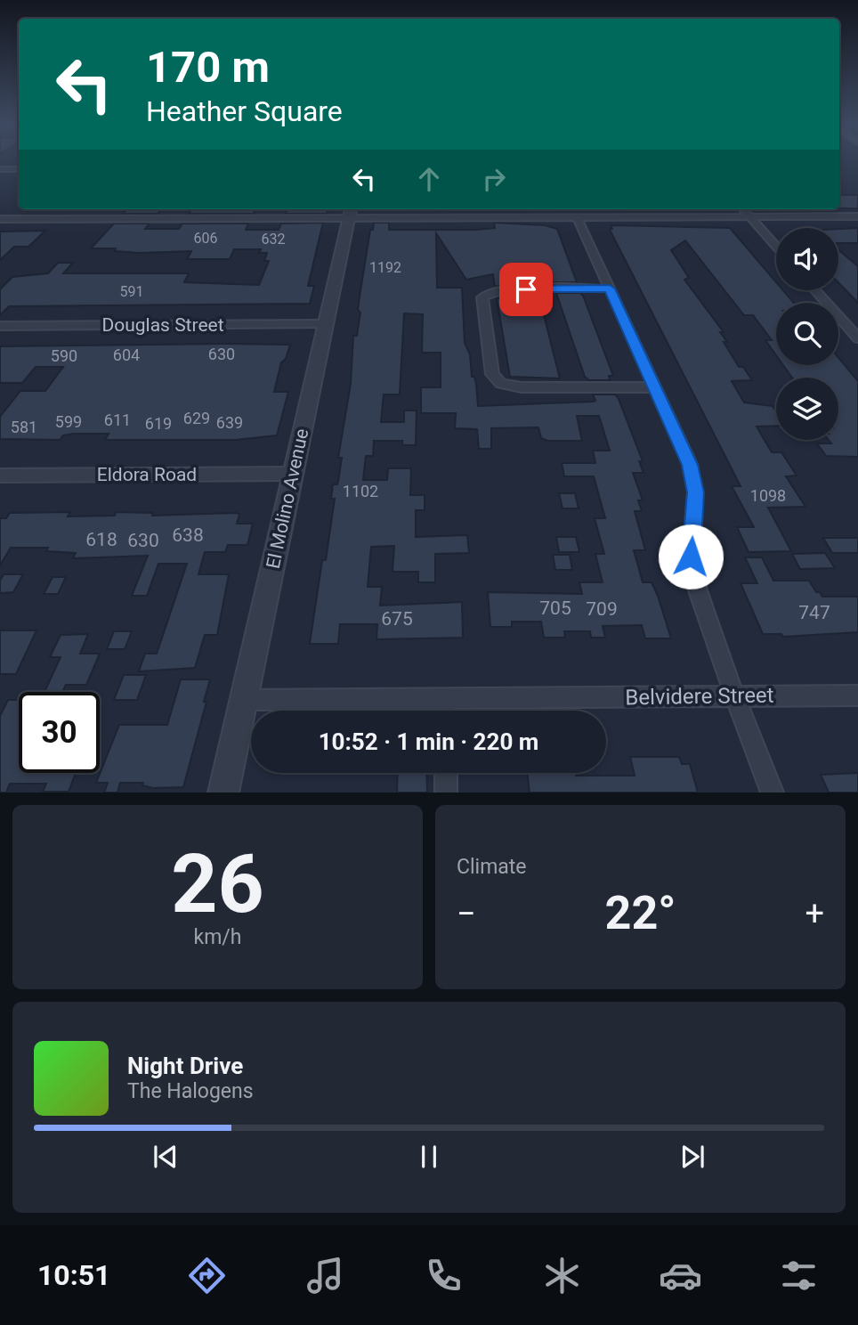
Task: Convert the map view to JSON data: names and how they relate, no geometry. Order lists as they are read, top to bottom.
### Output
{
  "streets": {
    "street": [
      "Douglas Street",
      "Eldora Road",
      "El Molino Avenue",
      "Belvidere Street"
    ]
  },
  "crossings": [
    ["Douglas Street", "El Molino Avenue"],
    ["Eldora Road", "El Molino Avenue"],
    ["El Molino Avenue", "Belvidere Street"]
  ],
  "house_numbers": [
    "606",
    "632",
    "1192",
    "591",
    "630",
    "604",
    "590",
    "629",
    "611",
    "599",
    "639",
    "619",
    "581",
    "1102",
    "1098",
    "638",
    "618",
    "630",
    "705",
    "709",
    "747",
    "675"
  ],
  "page": {
    "turn": ["170 m", "Heather Square"],
    "limit": "30",
    "trip": "10:52 · 1 min · 220 m",
    "tile": [
      ["26", "km/h"],
      "Climate"
    ],
    "heat": ["−", "22°", "+"],
    "song": ["Night Drive", "The Halogens"],
    "tabs": "10:51"
  }
}
